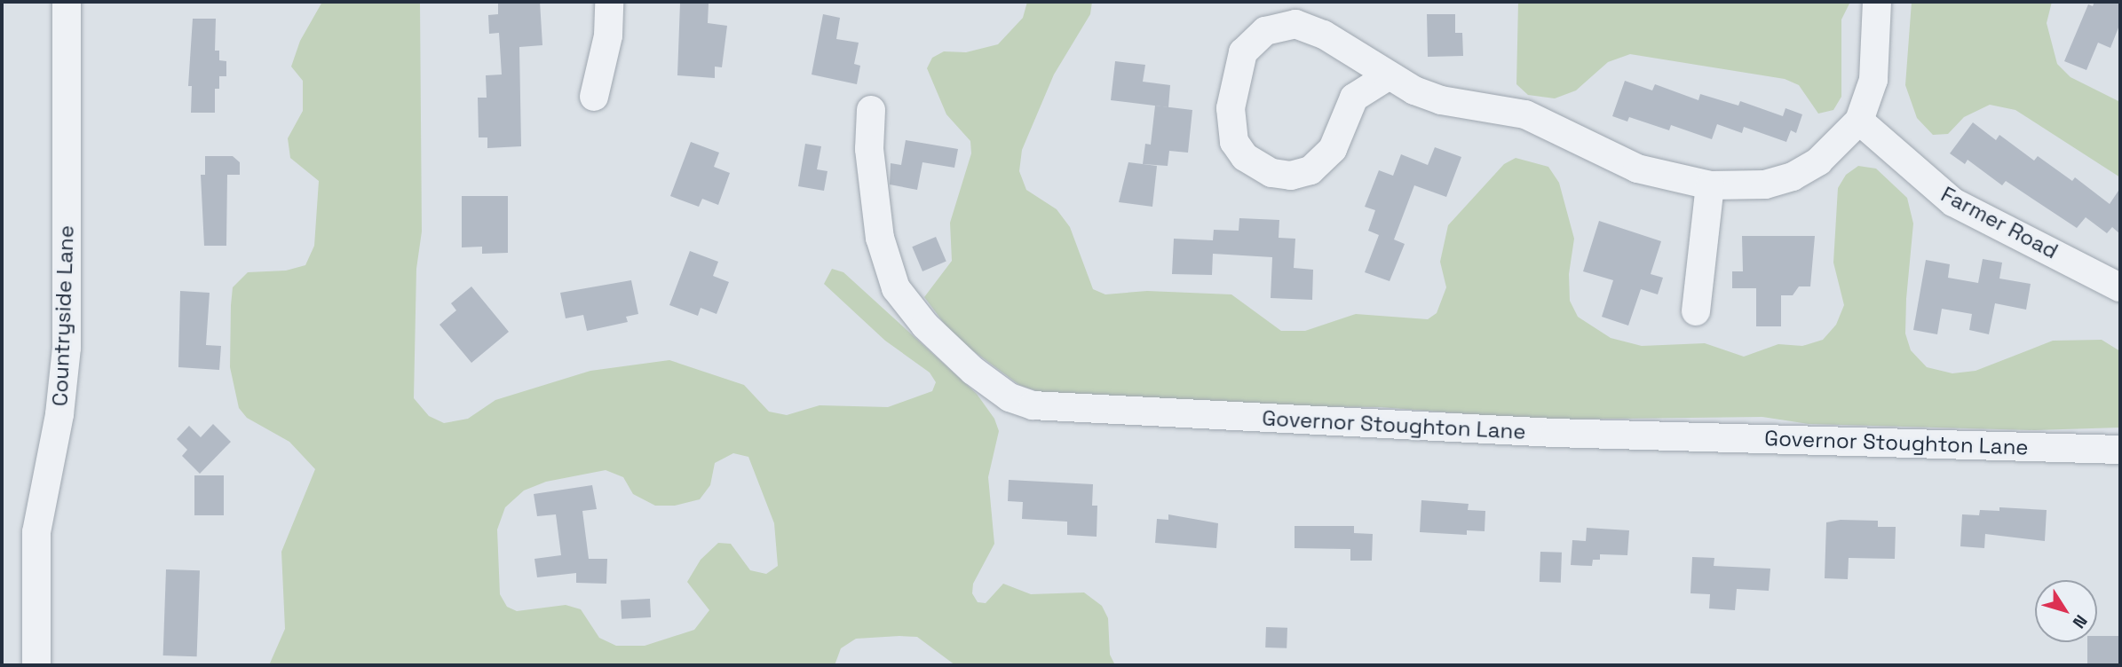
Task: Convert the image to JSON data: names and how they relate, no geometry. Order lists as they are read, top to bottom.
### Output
{
  "streets": {
    "street": ["Farmer Road", "Countryside Lane", "Governor Stoughton Lane"]
  },
  "north": "bottom right"
}
